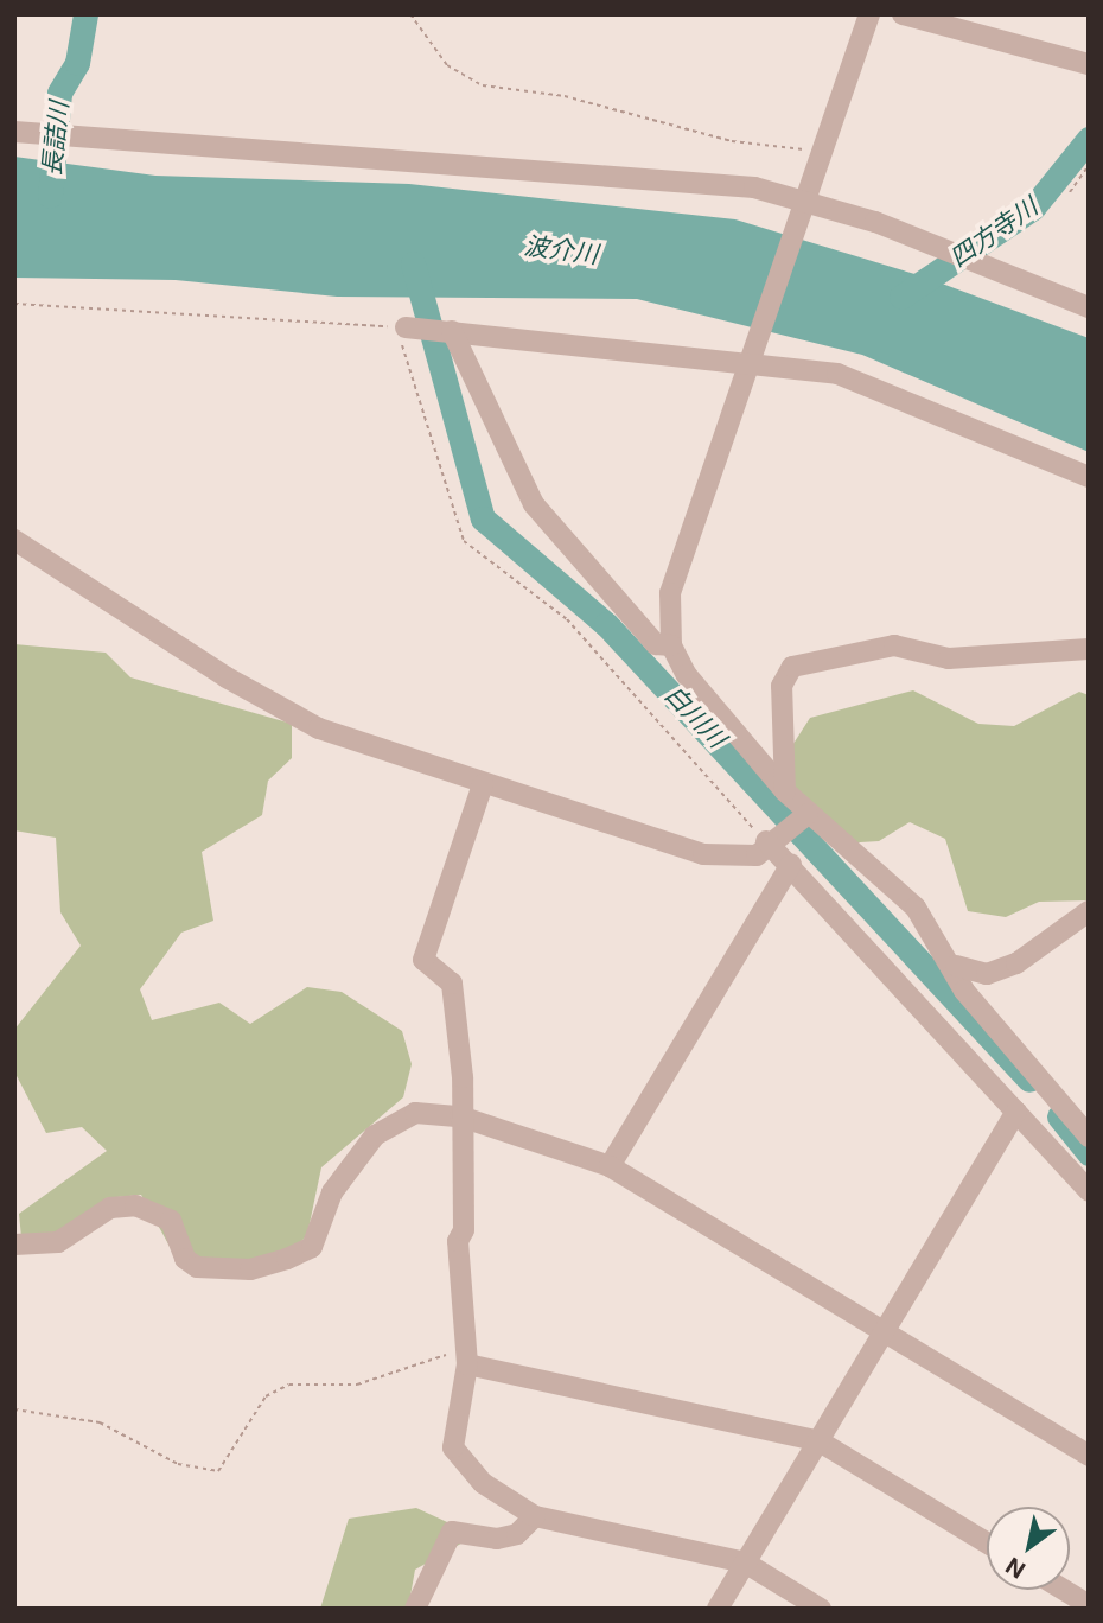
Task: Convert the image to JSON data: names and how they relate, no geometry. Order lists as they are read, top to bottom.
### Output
{
  "water": [
    "長詰川",
    "四方寺川",
    "波介川",
    "白川川"
  ],
  "north": "bottom left"
}
